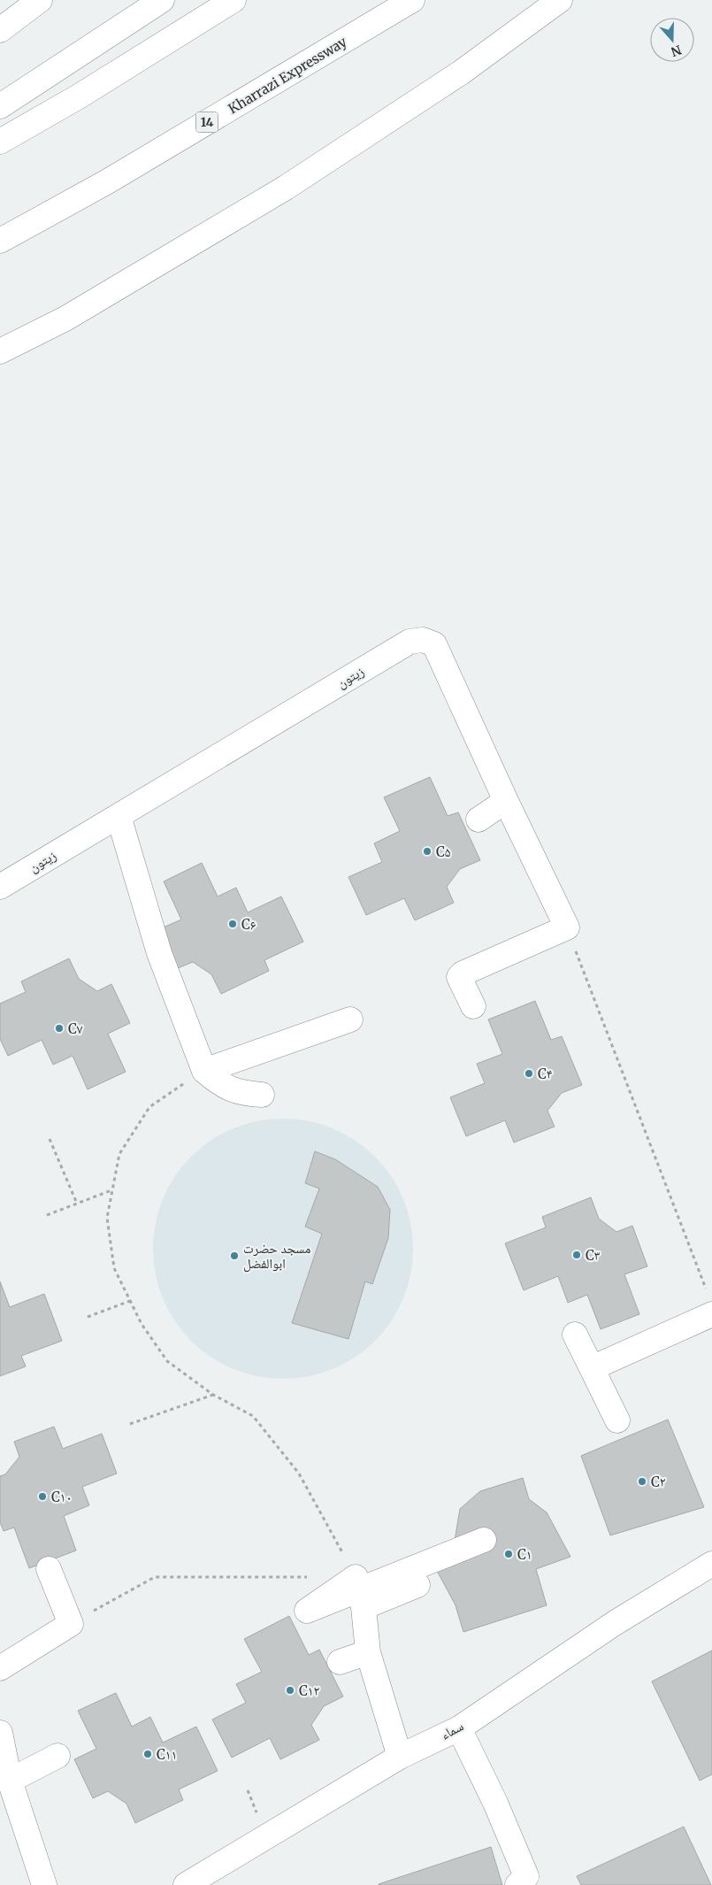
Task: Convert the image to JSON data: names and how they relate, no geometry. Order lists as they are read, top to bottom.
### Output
{
  "streets": {
    "main road": [
      "Kharrazi Expressway",
      "14",
      "زیتون",
      "سماء"
    ]
  },
  "places": [
    "C۵",
    "C۶",
    "C۷",
    "C۴",
    "C۳",
    "مسجد حضرت ابوالفضل",
    "C۲",
    "C۱۰",
    "C۱",
    "C۱۲",
    "C۱۱"
  ],
  "north": "bottom"
}
